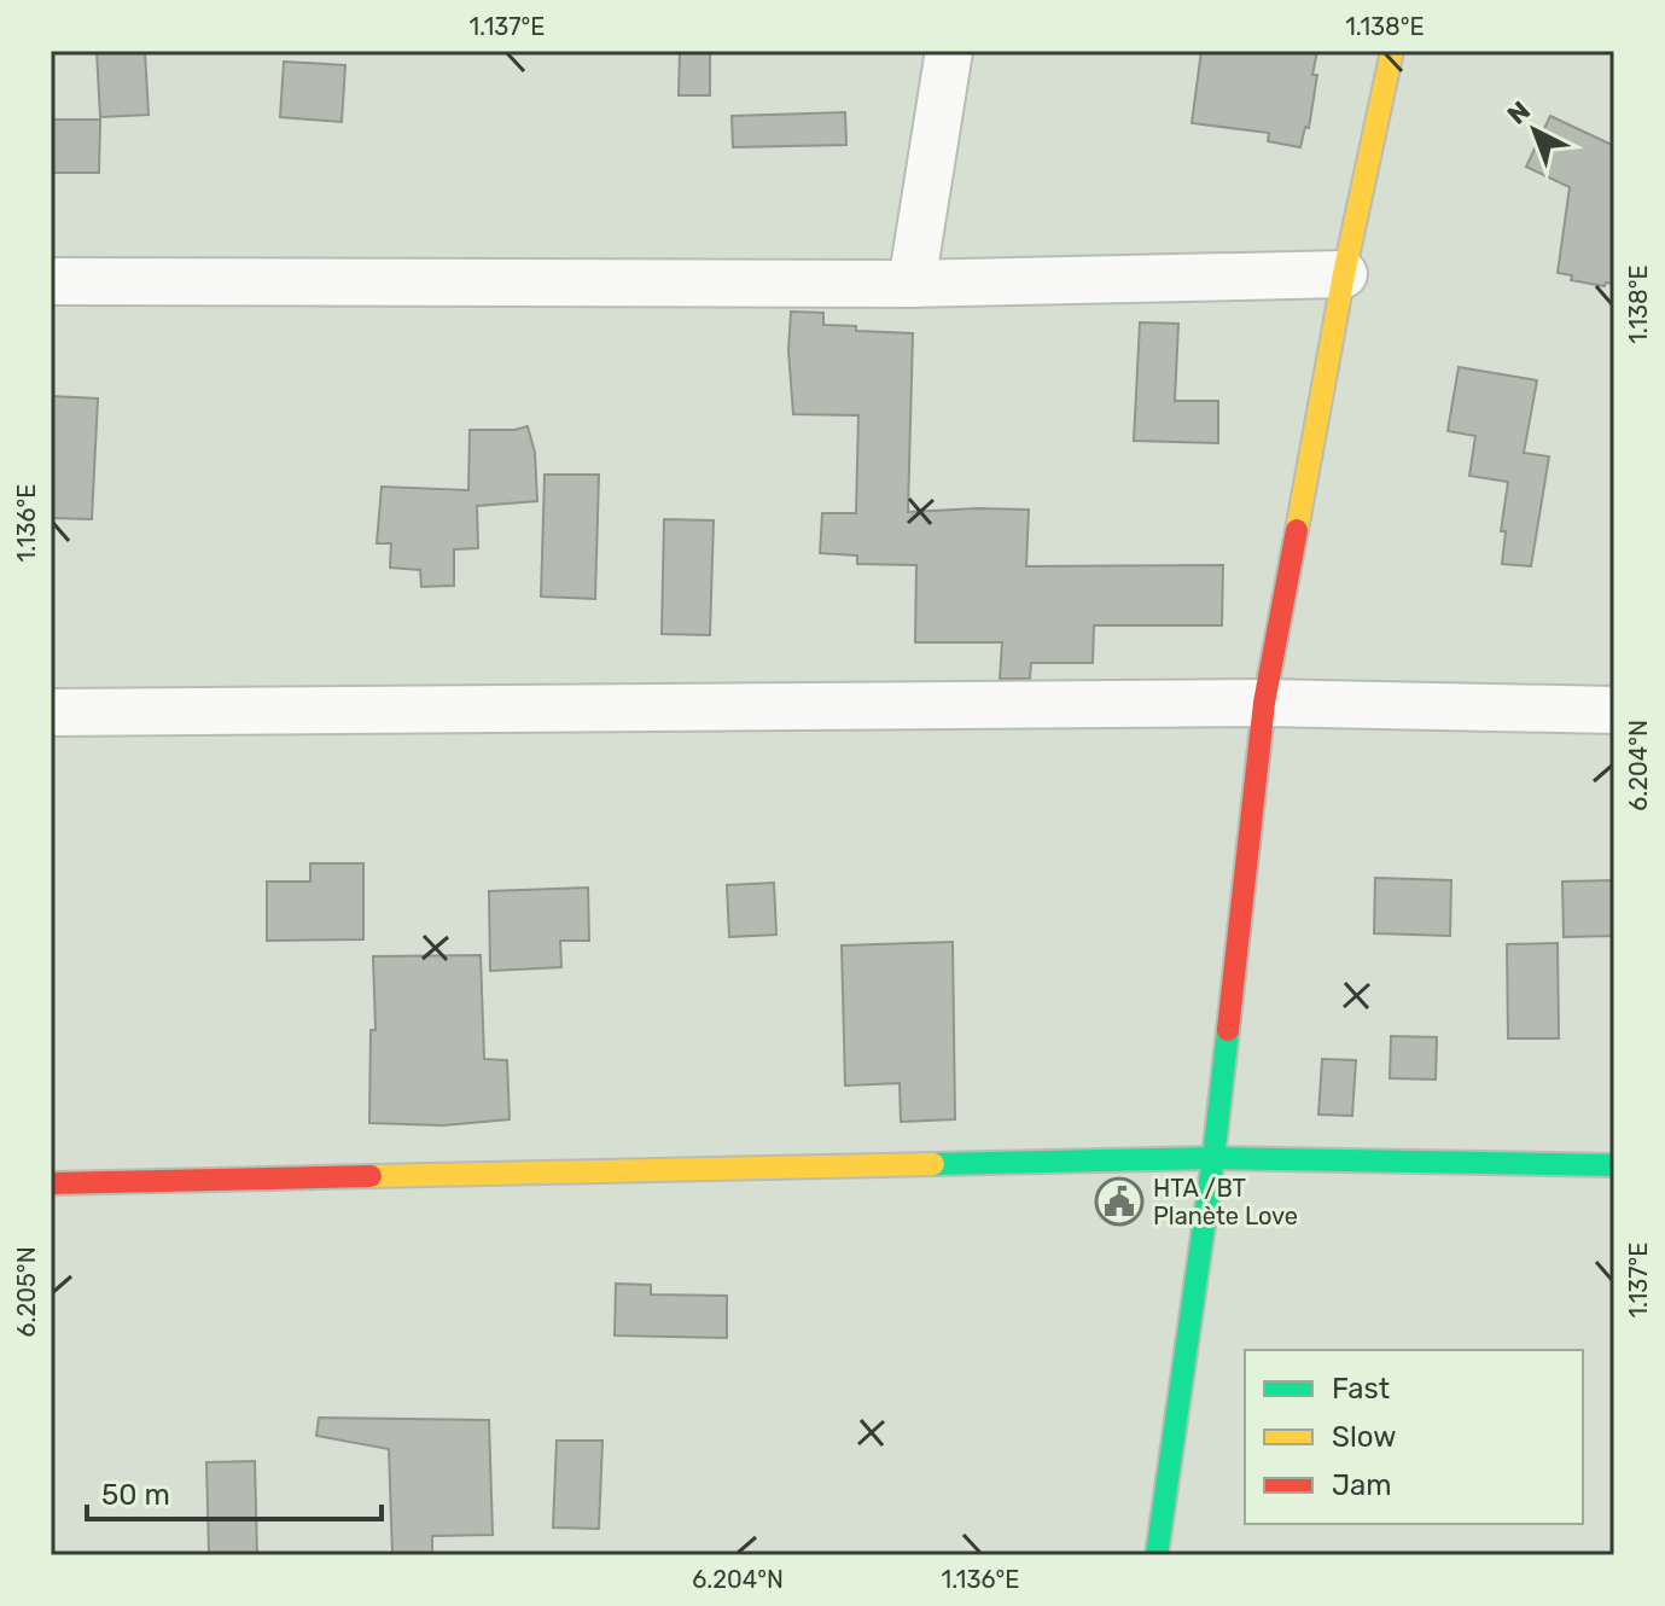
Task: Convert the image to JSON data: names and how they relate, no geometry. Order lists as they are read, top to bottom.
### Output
{
  "places": {
    "public building": ["HTA /BT Planète Love"]
  },
  "legend": ["Fast", "Slow", "Jam"],
  "scale_bar": "50 m",
  "north": "top left",
  "coordinates": [
    "1.137°E",
    "1.138°E",
    "1.136°E",
    "6.204°N",
    "6.205°N"
  ]
}
